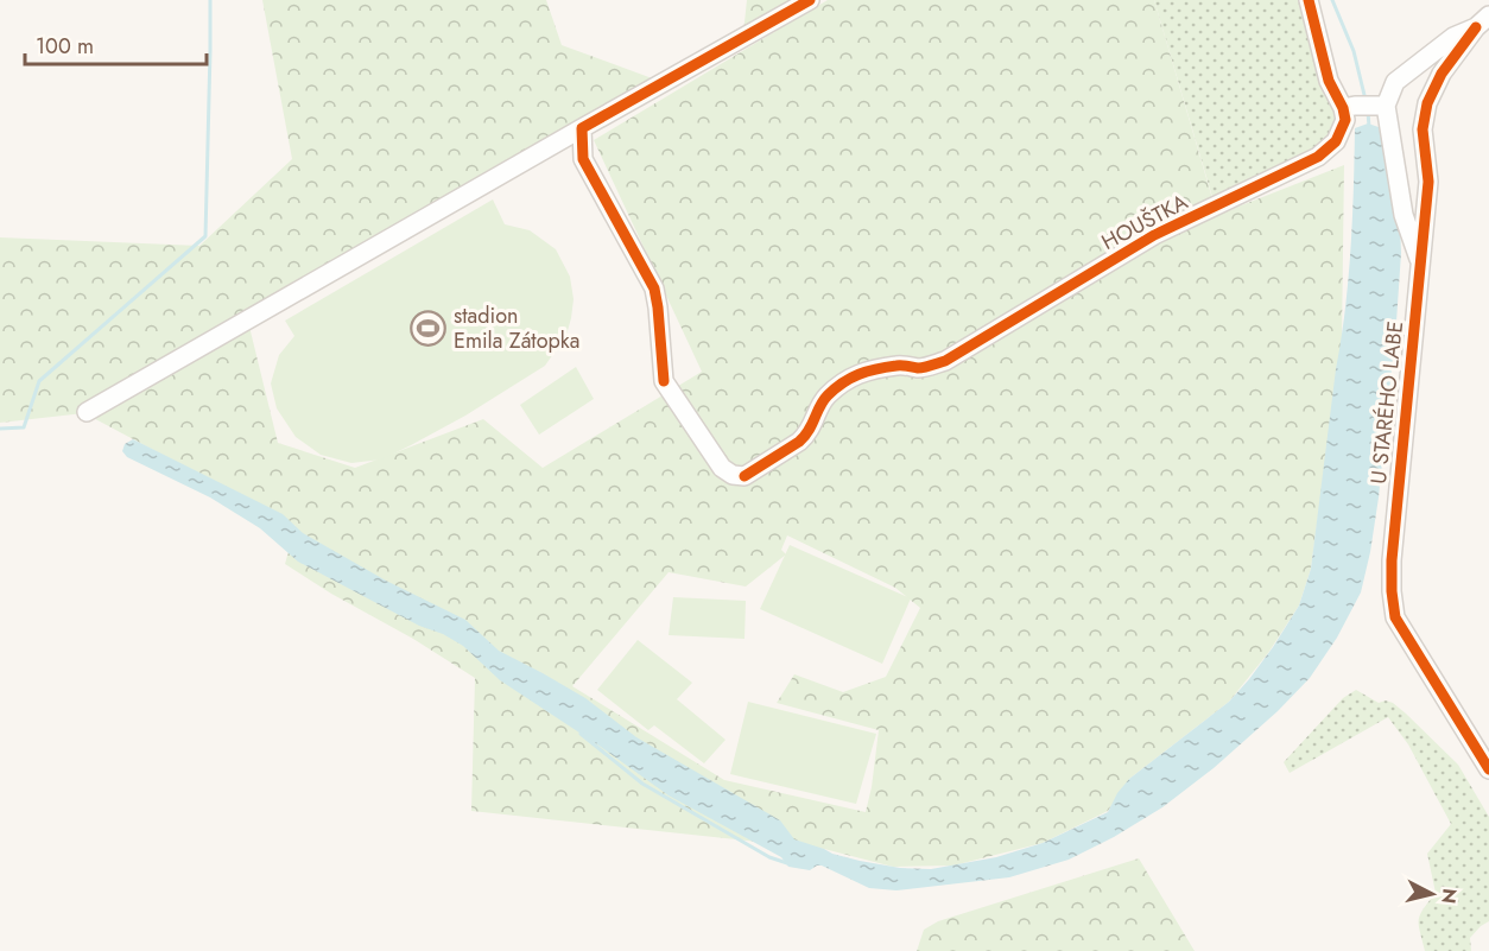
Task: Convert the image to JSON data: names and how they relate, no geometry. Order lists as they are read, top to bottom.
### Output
{
  "streets": {
    "street": ["HOUŠTKA", "U STARÉHO LABE"]
  },
  "places": {
    "sports": ["stadion Emila Zátopka"]
  },
  "scale_bar": "100 m",
  "north": "right"
}
